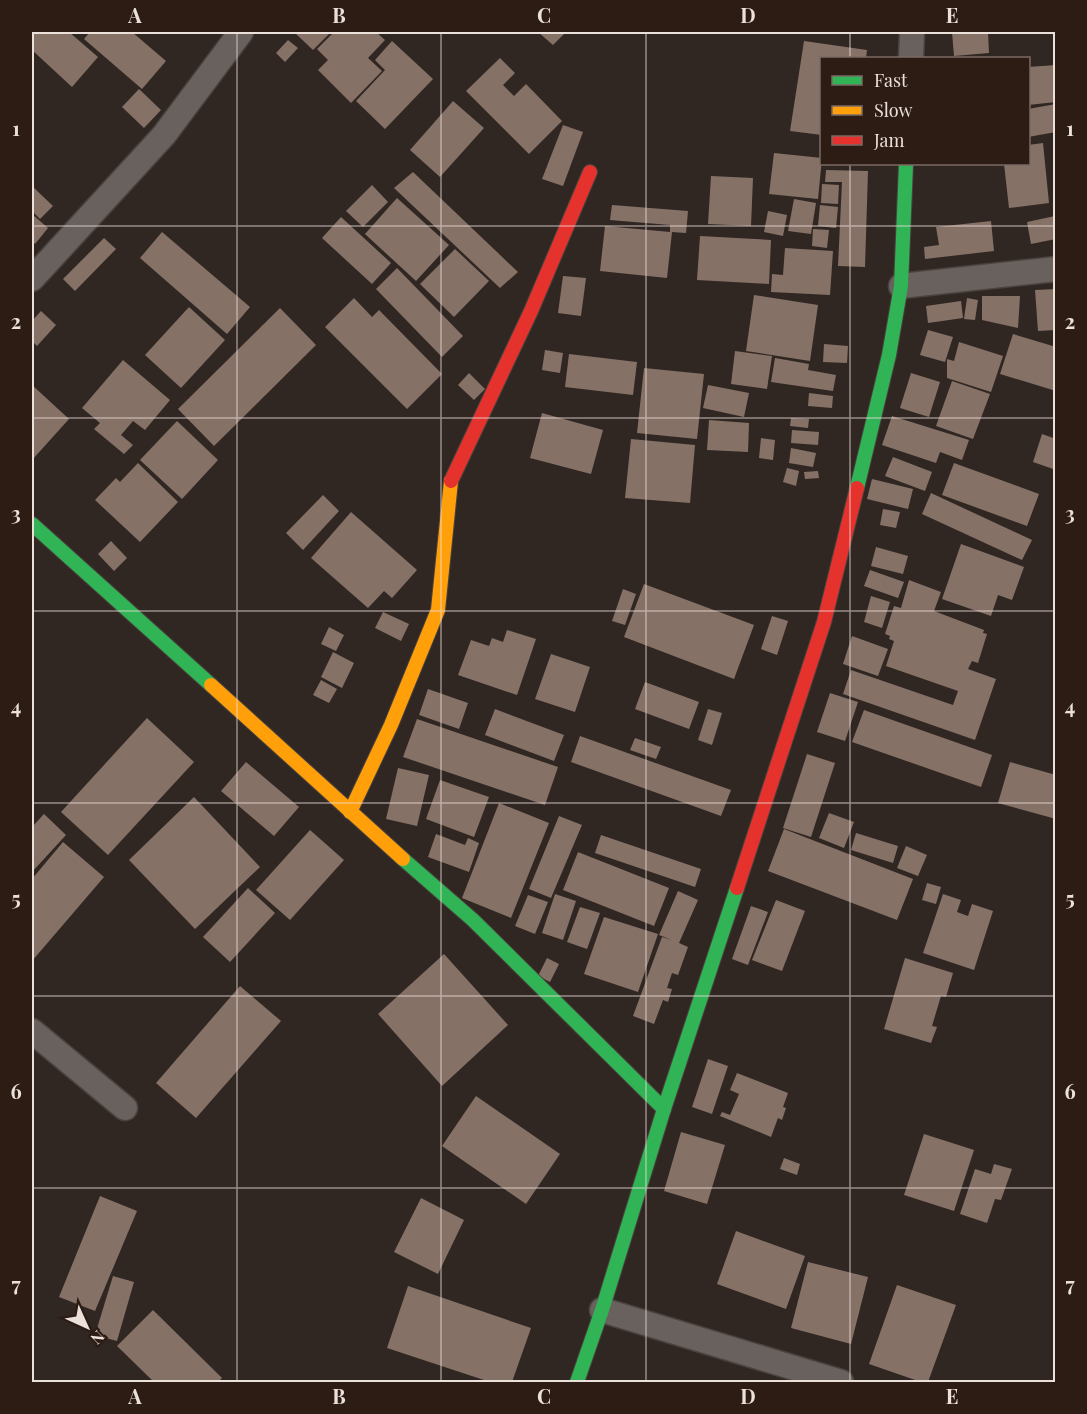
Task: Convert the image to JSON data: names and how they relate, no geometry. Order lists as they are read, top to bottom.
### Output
{
  "legend": ["Fast", "Slow", "Jam"],
  "north": "bottom right",
  "grid": {
    "columns": [
      "A",
      "B",
      "C",
      "D",
      "E"
    ],
    "rows": [
      "1",
      "2",
      "3",
      "4",
      "5",
      "6",
      "7"
    ]
  }
}
